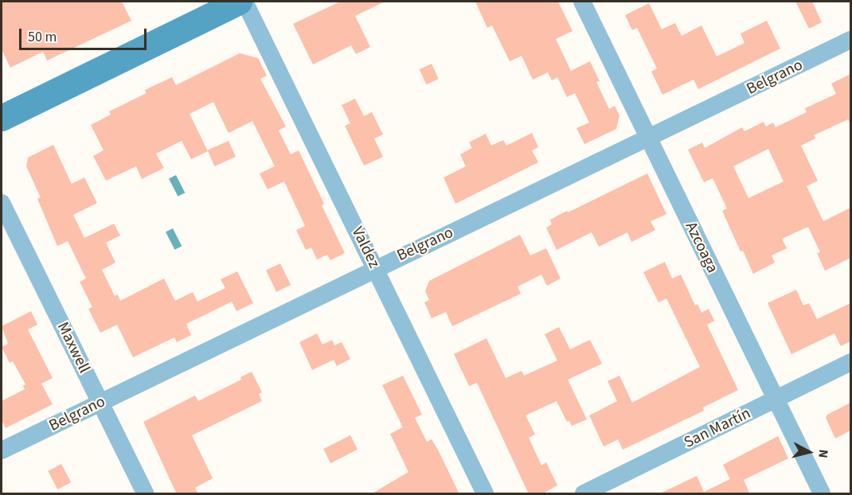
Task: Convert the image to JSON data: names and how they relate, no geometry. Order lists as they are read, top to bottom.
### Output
{
  "streets": {
    "street": [
      "Belgrano",
      "Valdez",
      "Azcoaga",
      "Maxwell",
      "San Martín"
    ]
  },
  "crossings": [
    ["Belgrano", "Valdez"],
    ["Belgrano", "Azcoaga"],
    ["Belgrano", "Maxwell"],
    ["Azcoaga", "San Martín"]
  ],
  "scale_bar": "50 m",
  "north": "right"
}
